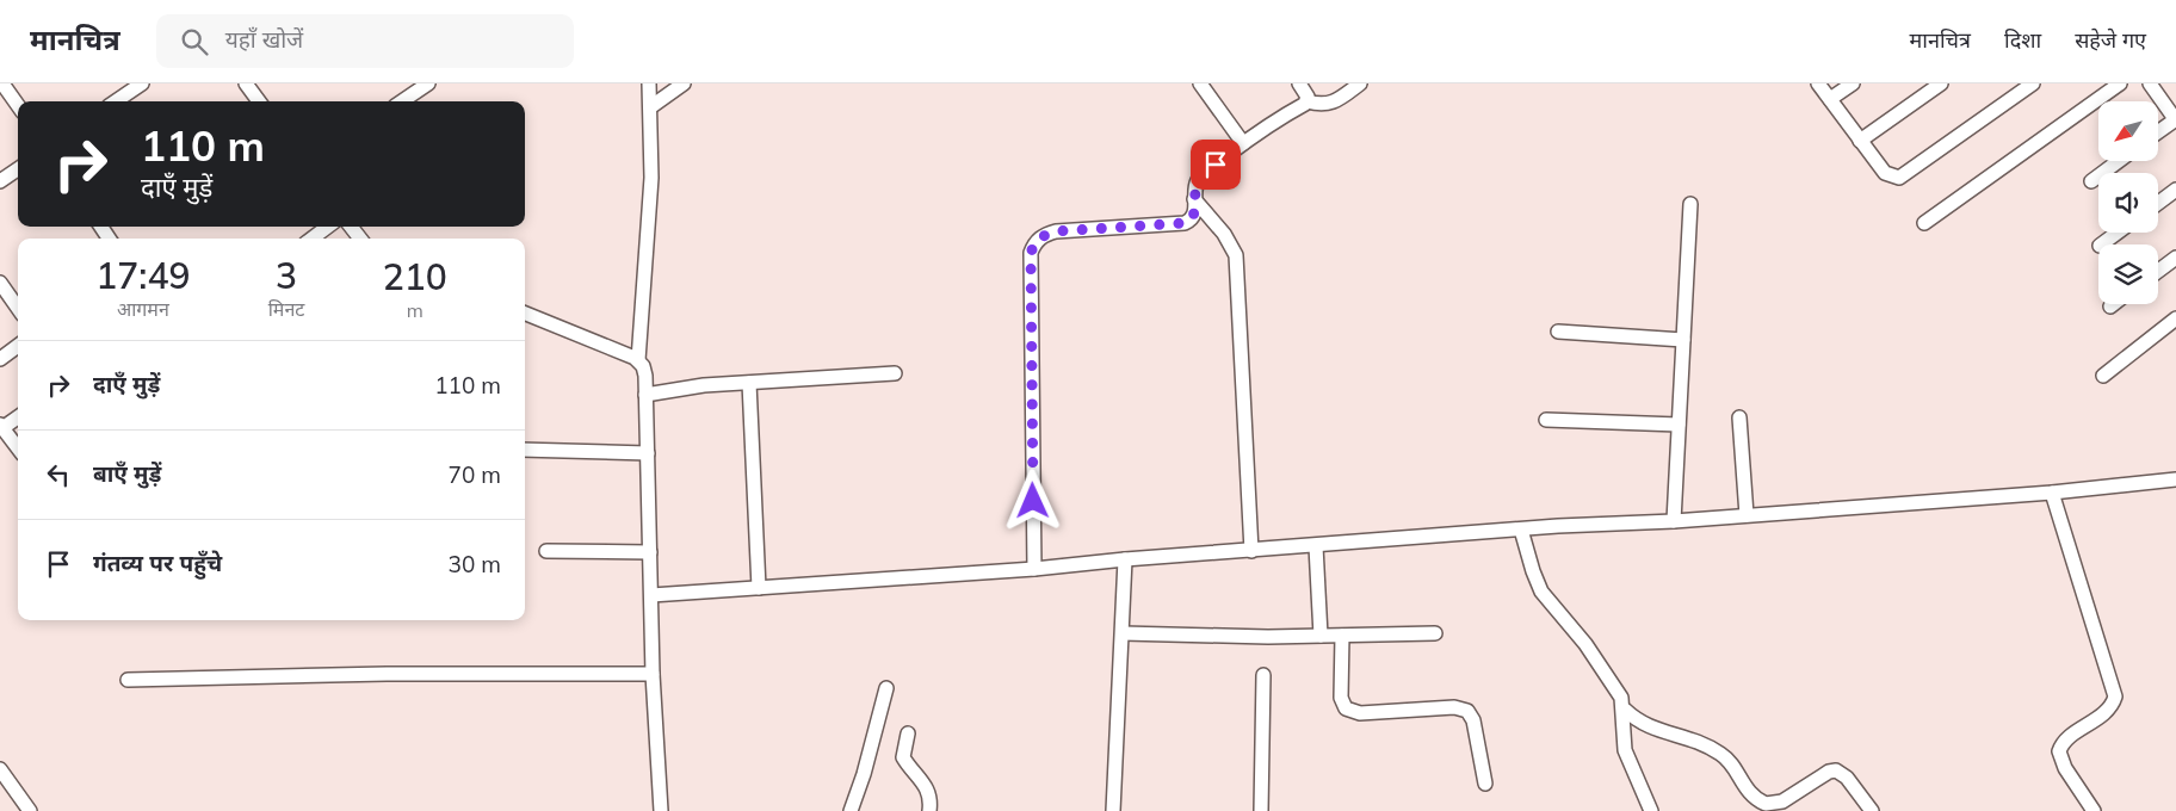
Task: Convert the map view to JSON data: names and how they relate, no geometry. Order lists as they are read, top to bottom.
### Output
{
  "north": "bottom left",
  "page": {
    "header": "मानचित्र",
    "search": "यहाँ खोजें",
    "nav": ["मानचित्र", "दिशा", "सहेजे गए"],
    "turn": ["110 m", "दाएँ मुड़ें"],
    "eta": [
      "17:49",
      "आगमन",
      "3",
      "मिनट",
      "210",
      "m"
    ],
    "list": [
      {
        "name": "दाएँ मुड़ें",
        "value": "110 m"
      },
      {
        "name": "बाएँ मुड़ें",
        "value": "70 m"
      },
      {
        "name": "गंतव्य पर पहुँचे",
        "value": "30 m"
      }
    ]
  }
}
